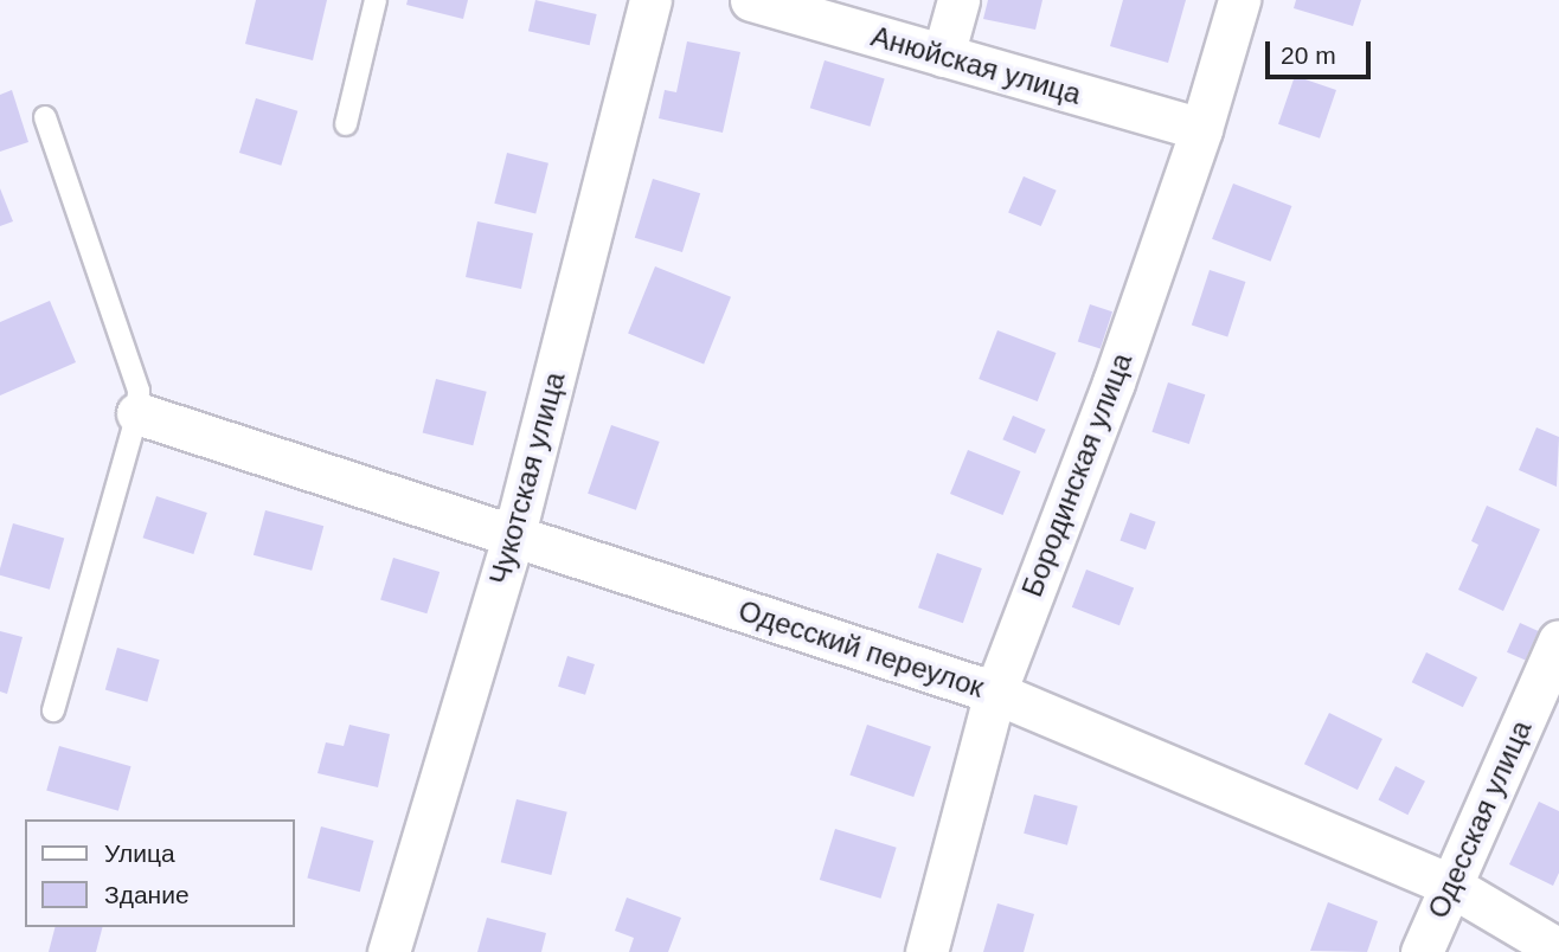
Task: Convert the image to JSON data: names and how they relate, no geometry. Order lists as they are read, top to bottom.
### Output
{
  "streets": {
    "street": [
      "Анюйская улица",
      "Бородинская улица",
      "Чукотская улица",
      "Одесский переулок",
      "Одесская улица"
    ]
  },
  "crossings": [
    ["Анюйская улица", "Бородинская улица"],
    ["Бородинская улица", "Одесский переулок"],
    ["Чукотская улица", "Одесский переулок"],
    ["Одесский переулок", "Одесская улица"]
  ],
  "legend": ["Улица", "Здание"],
  "scale_bar": "20 m"
}
